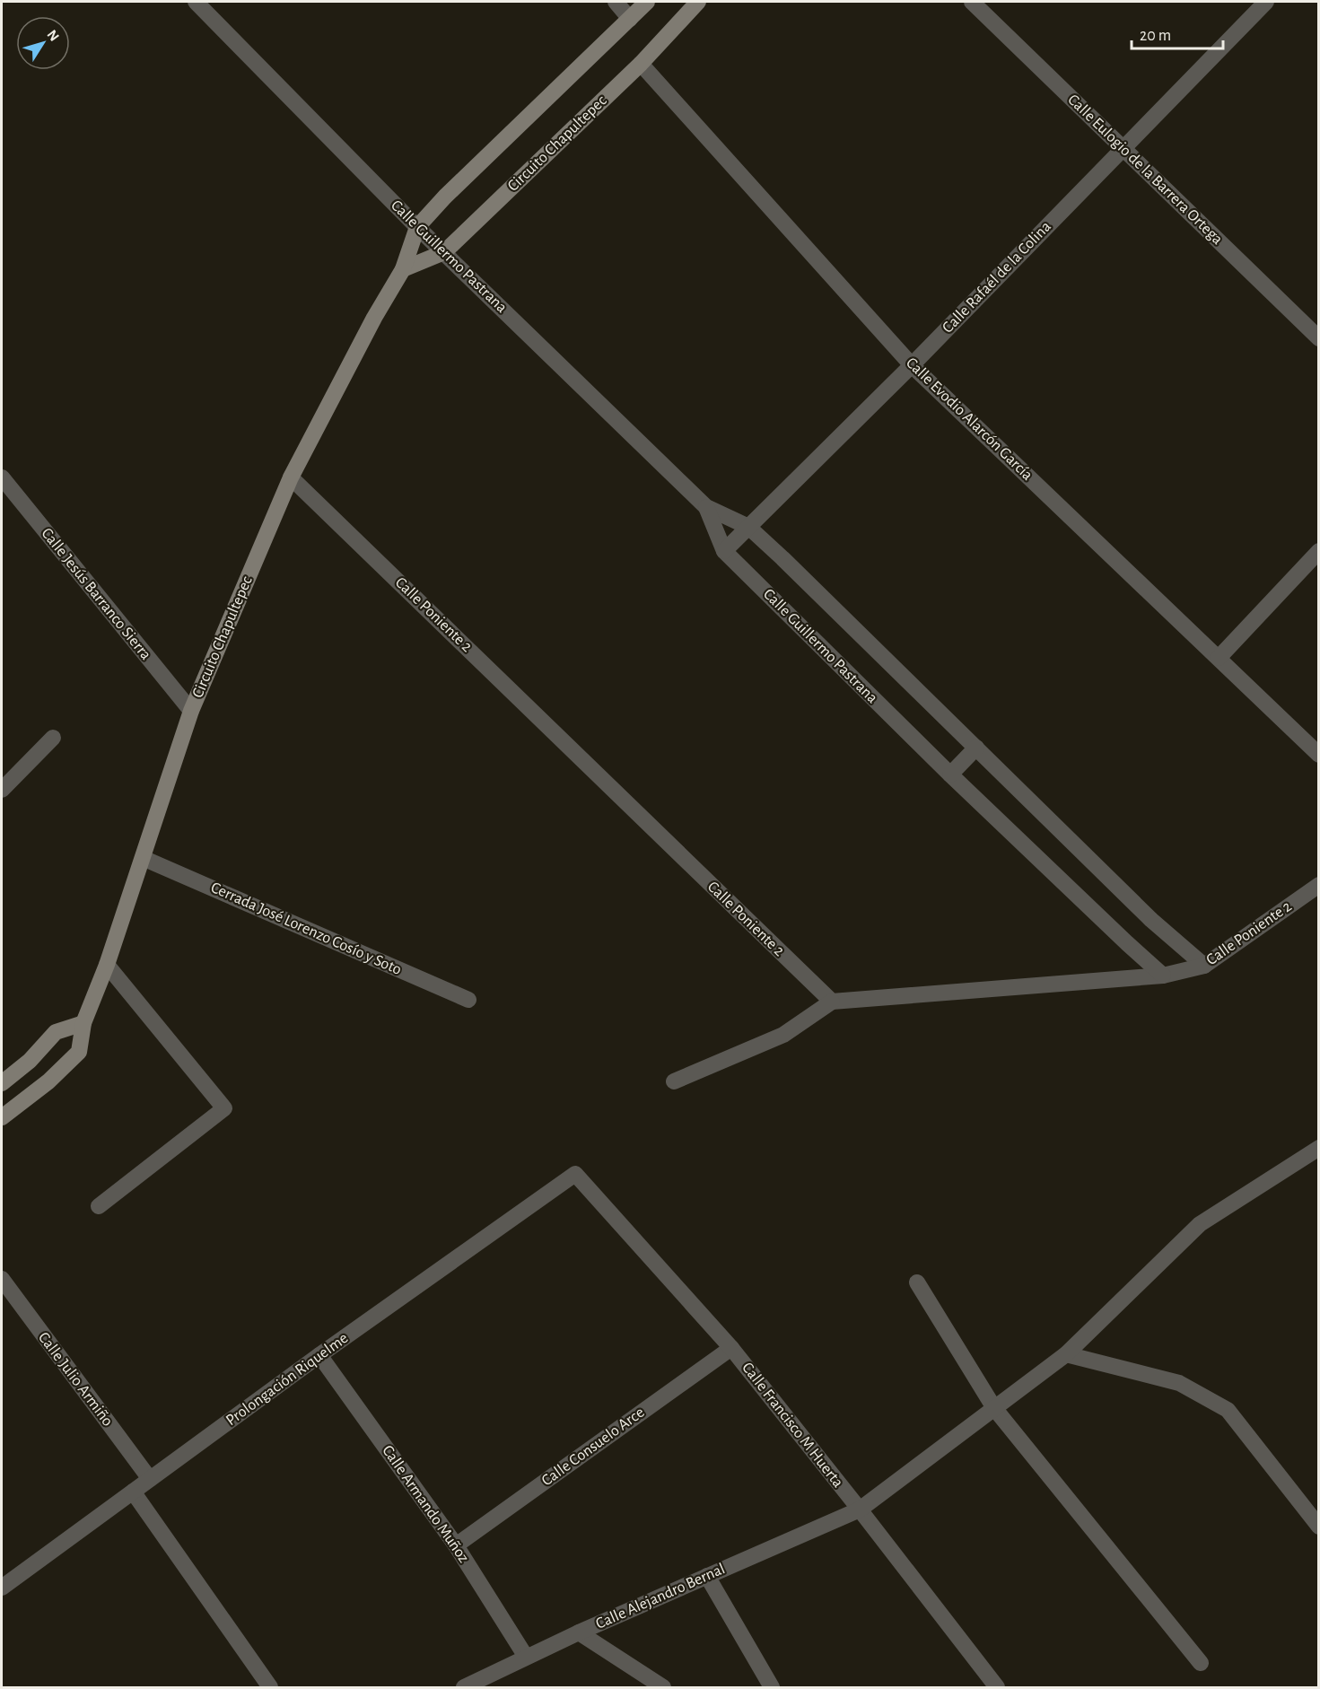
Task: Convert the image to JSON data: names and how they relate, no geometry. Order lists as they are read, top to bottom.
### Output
{
  "streets": {
    "main road": ["Circuito Chapultepec"],
    "street": [
      "Calle Eulogio de la Barrera Ortega",
      "Calle Guillermo Pastrana",
      "Calle Rafaél de la Colina",
      "Calle Evodio Alarcón García",
      "Calle Jesús Barranco Sierra",
      "Calle Poniente 2",
      "Cerrada José Lorenzo Cosío y Soto",
      "Calle Julio Armiño",
      "Prolongación Riquelme",
      "Calle Francisco M Huerta",
      "Calle Consuelo Arce",
      "Calle Armando Muñoz",
      "Calle Alejandro Bernal"
    ]
  },
  "crossings": [
    ["Circuito Chapultepec", "Calle Guillermo Pastrana"],
    ["Circuito Chapultepec", "Calle Evodio Alarcón García"],
    ["Circuito Chapultepec", "Calle Jesús Barranco Sierra"],
    ["Circuito Chapultepec", "Calle Poniente 2"],
    ["Circuito Chapultepec", "Cerrada José Lorenzo Cosío y Soto"],
    ["Calle Eulogio de la Barrera Ortega", "Calle Rafaél de la Colina"],
    ["Calle Guillermo Pastrana", "Calle Rafaél de la Colina"],
    ["Calle Guillermo Pastrana", "Calle Poniente 2"],
    ["Calle Rafaél de la Colina", "Calle Evodio Alarcón García"],
    ["Calle Julio Armiño", "Prolongación Riquelme"],
    ["Prolongación Riquelme", "Calle Francisco M Huerta"],
    ["Prolongación Riquelme", "Calle Armando Muñoz"],
    ["Calle Francisco M Huerta", "Calle Consuelo Arce"],
    ["Calle Francisco M Huerta", "Calle Alejandro Bernal"],
    ["Calle Consuelo Arce", "Calle Armando Muñoz"],
    ["Calle Armando Muñoz", "Calle Alejandro Bernal"]
  ],
  "scale_bar": "20 m",
  "north": "top right"
}
